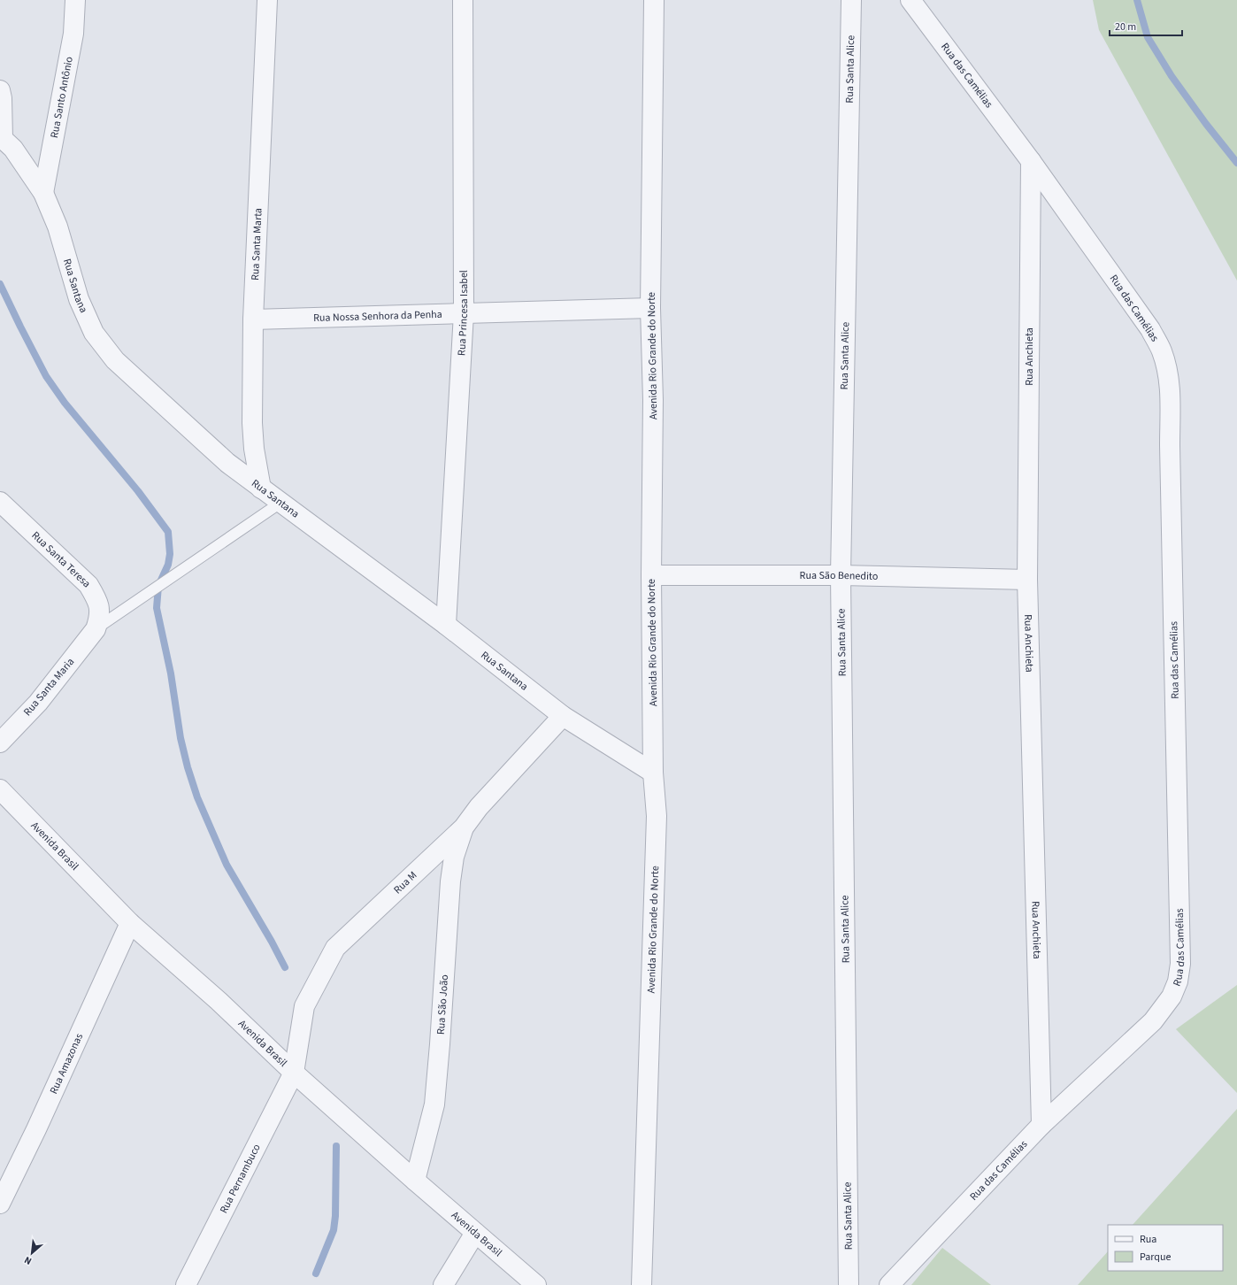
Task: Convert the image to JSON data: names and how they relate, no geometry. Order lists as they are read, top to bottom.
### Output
{
  "streets": {
    "street": [
      "Rua Santa Alice",
      "Rua das Camélias",
      "Rua Santo Antônio",
      "Rua Santa Marta",
      "Rua Santana",
      "Rua Princesa Isabel",
      "Rua Nossa Senhora da Penha",
      "Avenida Rio Grande do Norte",
      "Rua Anchieta",
      "Rua Santa Teresa",
      "Rua São Benedito",
      "Rua Santa Maria",
      "Avenida Brasil",
      "Rua M",
      "Rua São João",
      "Rua Amazonas",
      "Rua Pernambuco"
    ]
  },
  "crossings": [
    ["Rua Santa Alice", "Rua São Benedito"],
    ["Rua das Camélias", "Rua Anchieta"],
    ["Rua Santo Antônio", "Rua Santana"],
    ["Rua Santa Marta", "Rua Santana"],
    ["Rua Santa Marta", "Rua Nossa Senhora da Penha"],
    ["Rua Santana", "Rua Princesa Isabel"],
    ["Rua Santana", "Avenida Rio Grande do Norte"],
    ["Rua Santana", "Rua M"],
    ["Rua Princesa Isabel", "Rua Nossa Senhora da Penha"],
    ["Rua Nossa Senhora da Penha", "Avenida Rio Grande do Norte"],
    ["Avenida Rio Grande do Norte", "Rua São Benedito"],
    ["Rua Anchieta", "Rua São Benedito"],
    ["Rua Santa Teresa", "Rua Santa Maria"],
    ["Avenida Brasil", "Rua M"],
    ["Avenida Brasil", "Rua São João"],
    ["Avenida Brasil", "Rua Amazonas"],
    ["Avenida Brasil", "Rua Pernambuco"],
    ["Rua M", "Rua São João"],
    ["Rua M", "Rua Pernambuco"]
  ],
  "legend": ["Rua", "Parque"],
  "scale_bar": "20 m",
  "north": "bottom left"
}
